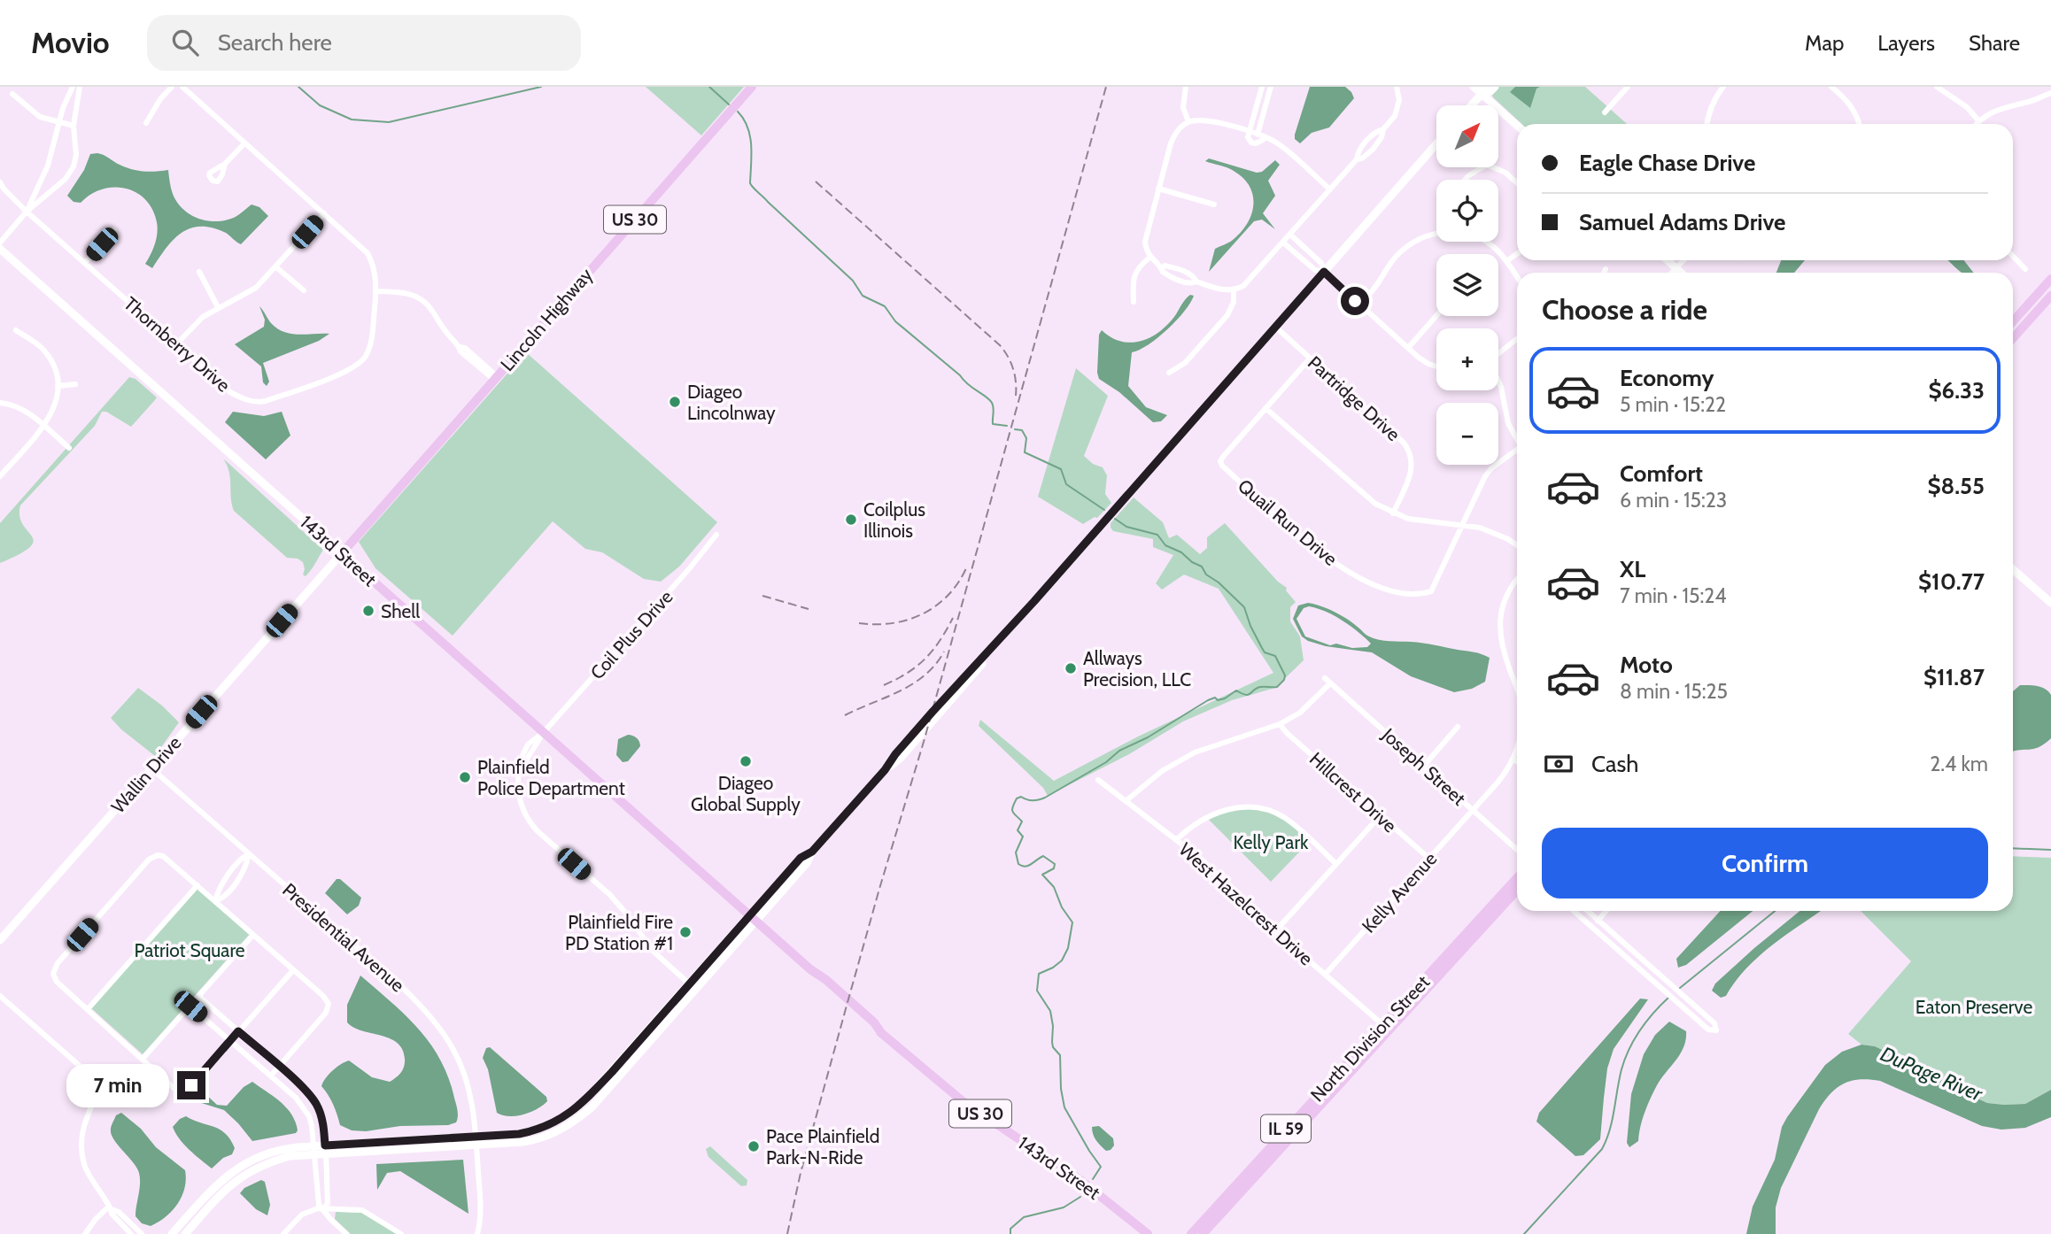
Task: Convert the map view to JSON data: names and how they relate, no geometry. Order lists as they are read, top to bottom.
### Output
{
  "streets": {
    "main road": [
      "US 30",
      "Lincoln Highway",
      "143rd Street",
      "North Division Street",
      "IL 59"
    ],
    "street": [
      "Thornberry Drive",
      "Partridge Drive",
      "Quail Run Drive",
      "Coil Plus Drive",
      "Joseph Street",
      "Wallin Drive",
      "Hillcrest Drive",
      "Kelly Avenue",
      "West Hazelcrest Drive",
      "Presidential Avenue"
    ]
  },
  "crossings": [
    ["Lincoln Highway", "143rd Street"],
    ["Lincoln Highway", "Wallin Drive"],
    ["Partridge Drive", "Quail Run Drive"],
    ["143rd Street", "Coil Plus Drive"],
    ["143rd Street", "Wallin Drive"],
    ["Joseph Street", "Kelly Avenue"],
    ["Wallin Drive", "Presidential Avenue"],
    ["Hillcrest Drive", "Kelly Avenue"],
    ["Kelly Avenue", "West Hazelcrest Drive"],
    ["West Hazelcrest Drive", "North Division Street"]
  ],
  "water": ["DuPage River"],
  "parks": ["Kelly Park", "Patriot Square", "Eaton Preserve"],
  "places": [
    "Diageo Lincolnway",
    "Coilplus Illinois",
    "Shell",
    "Allways Precision, LLC",
    "Diageo Global Supply",
    "Plainfield Police Department",
    "Plainfield Fire PD Station #1",
    "Pace Plainfield Park-N-Ride"
  ],
  "north": "top right",
  "page": {
    "header": "Movio",
    "search": "Search here",
    "nav": ["Map", "Layers", "Share"],
    "map_buttons": ["+", "−"],
    "banner": ["Eagle Chase Drive", "Samuel Adams Drive"],
    "heading": "Choose a ride",
    "list": [
      {
        "name": "Economy",
        "note": "5 min · 15:22",
        "value": "$6.33"
      },
      {
        "name": "Comfort",
        "note": "6 min · 15:23",
        "value": "$8.55"
      },
      {
        "name": "XL",
        "note": "7 min · 15:24",
        "value": "$10.77"
      },
      {
        "name": "Moto",
        "note": "8 min · 15:25",
        "value": "$11.87"
      }
    ],
    "pay": ["Cash", "2.4 km"],
    "buttons": "Confirm",
    "bubble": "7 min"
  }
}
